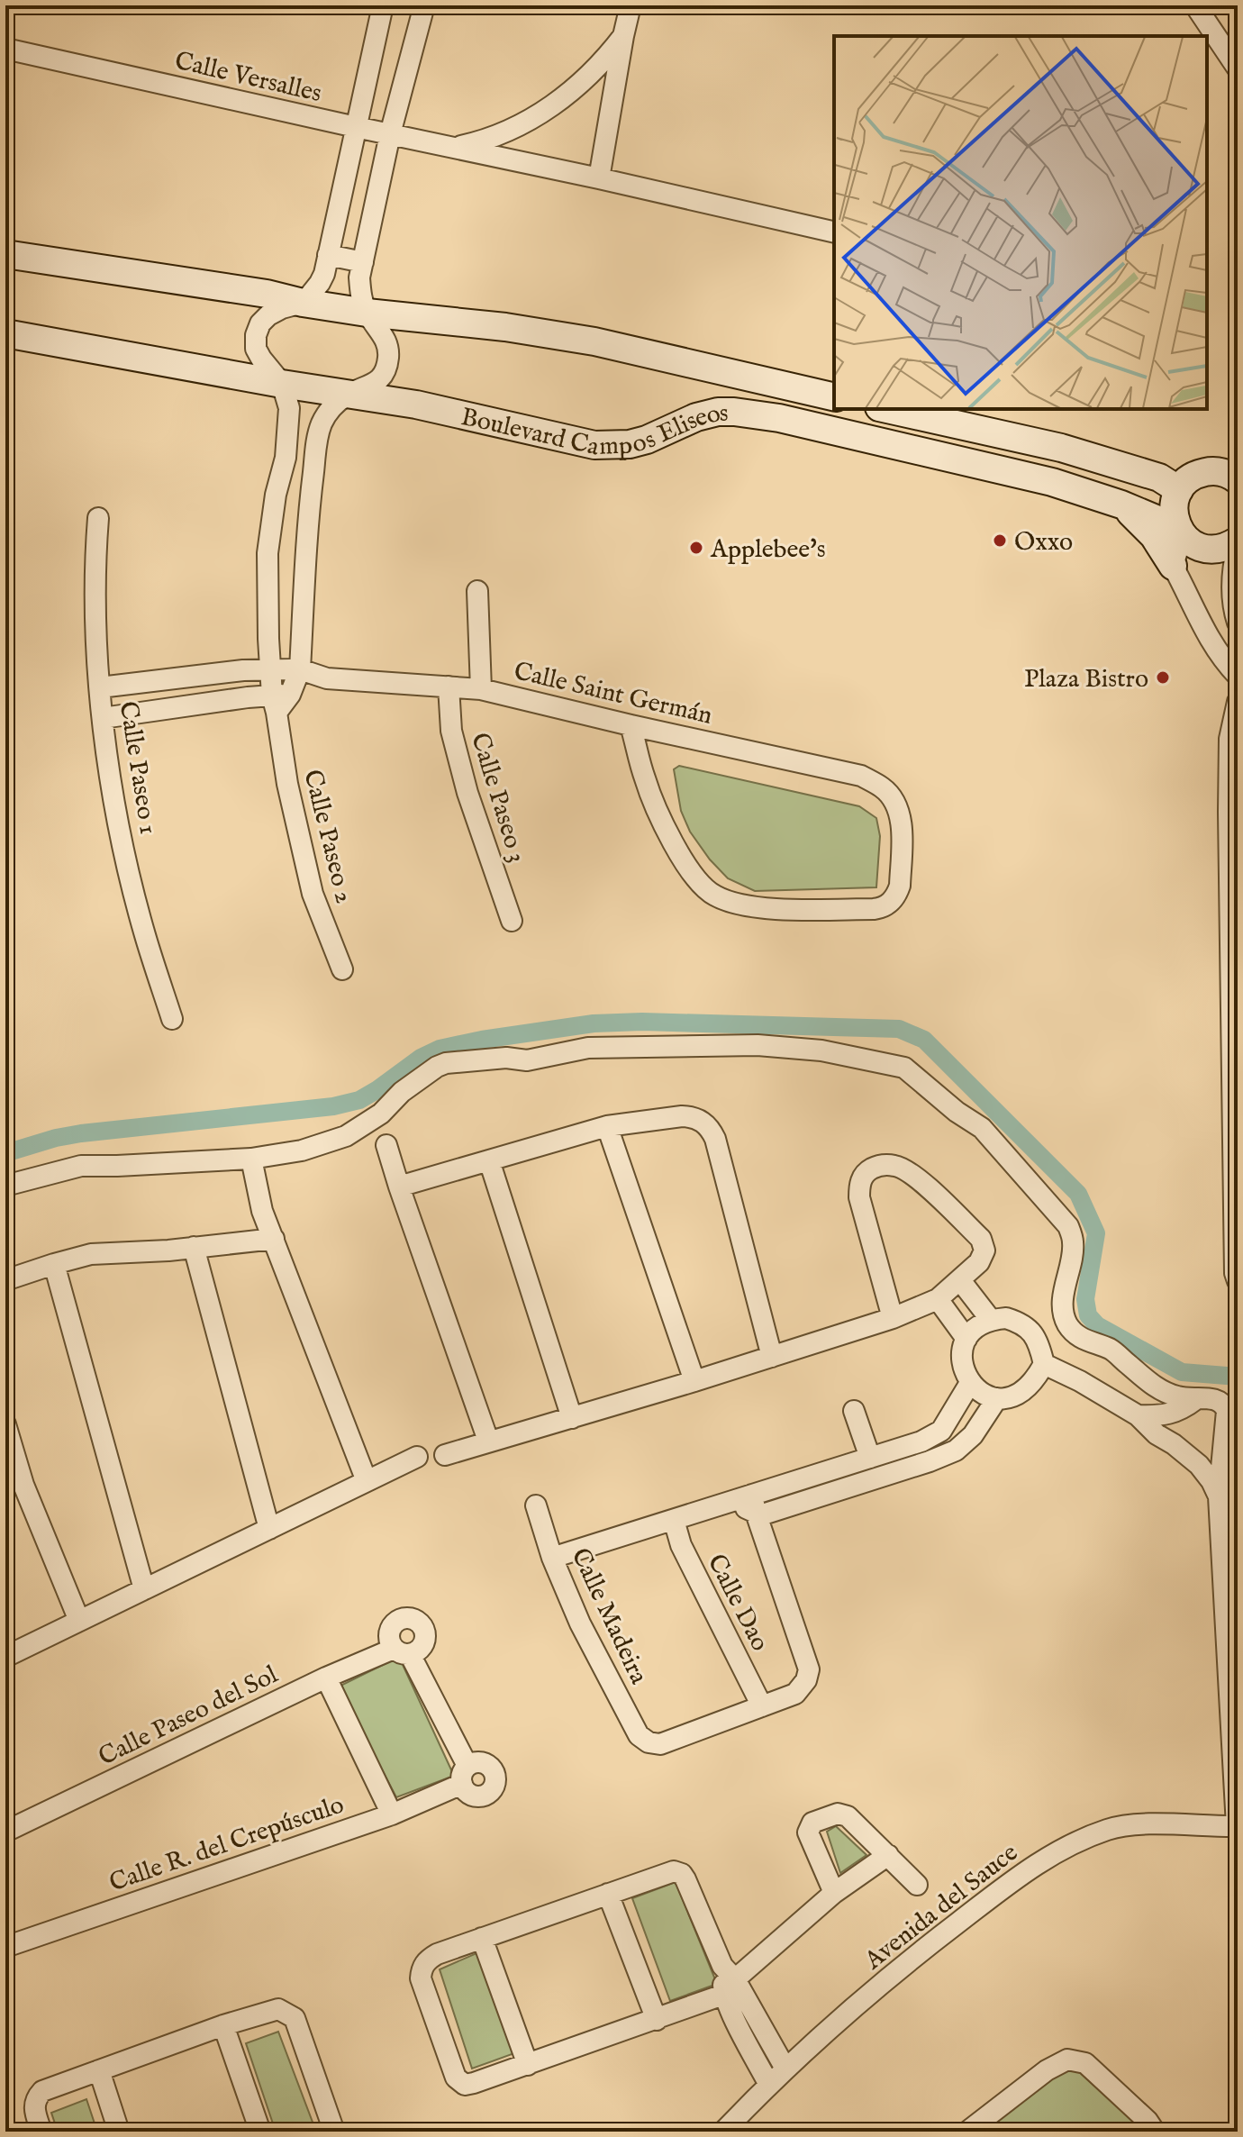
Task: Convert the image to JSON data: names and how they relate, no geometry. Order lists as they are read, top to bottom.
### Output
{
  "streets": {
    "main road": ["Boulevard Campos Eliseos"],
    "street": [
      "Calle Versalles",
      "Calle Saint Germán",
      "Calle Paseo 1",
      "Calle Paseo 3",
      "Calle Paseo 2",
      "Calle Dao",
      "Calle Madeira",
      "Calle Paseo del Sol",
      "Calle R. del Crepúsculo",
      "Avenida del Sauce"
    ]
  },
  "crossings": [
    ["Boulevard Campos Eliseos", "Calle Paseo 2"],
    ["Calle Saint Germán", "Calle Paseo 1"],
    ["Calle Saint Germán", "Calle Paseo 3"],
    ["Calle Saint Germán", "Calle Paseo 2"],
    ["Calle Dao", "Calle Madeira"],
    ["Calle Paseo del Sol", "Calle R. del Crepúsculo"]
  ],
  "places": ["Oxxo", "Applebee's", "Plaza Bistro"]
}
